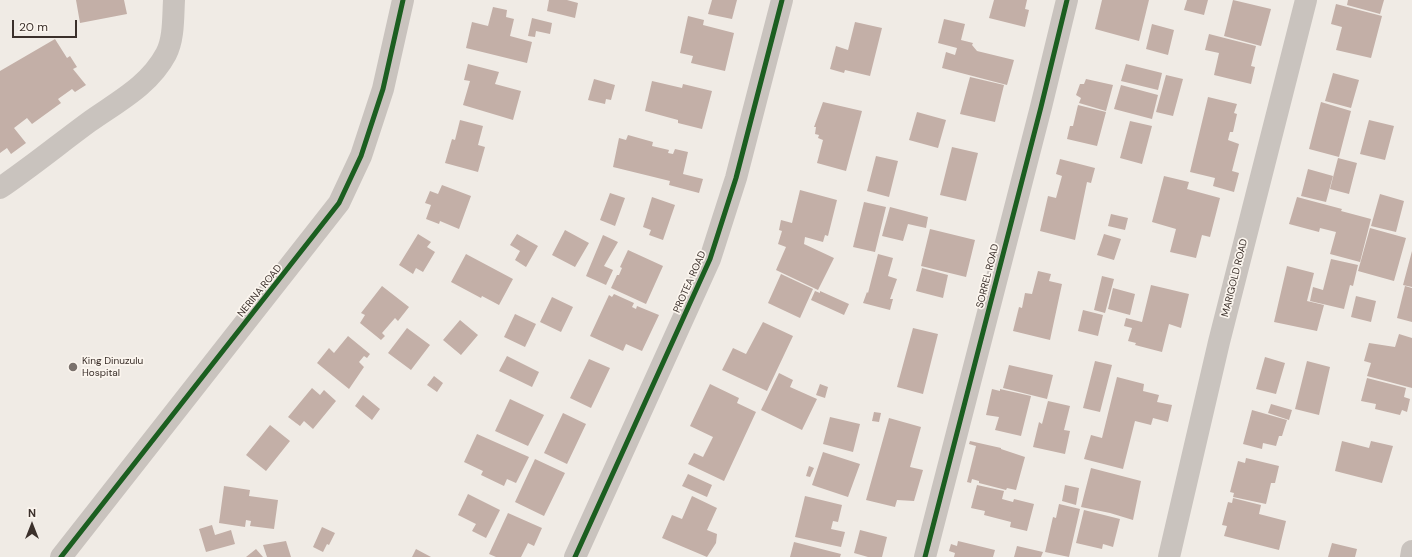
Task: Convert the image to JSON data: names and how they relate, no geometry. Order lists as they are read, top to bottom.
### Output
{
  "streets": {
    "street": [
      "SORREL ROAD",
      "MARIGOLD ROAD",
      "PROTEA ROAD",
      "NERINA ROAD"
    ]
  },
  "places": ["King Dinuzulu Hospital"],
  "scale_bar": "20 m",
  "north": "top"
}
